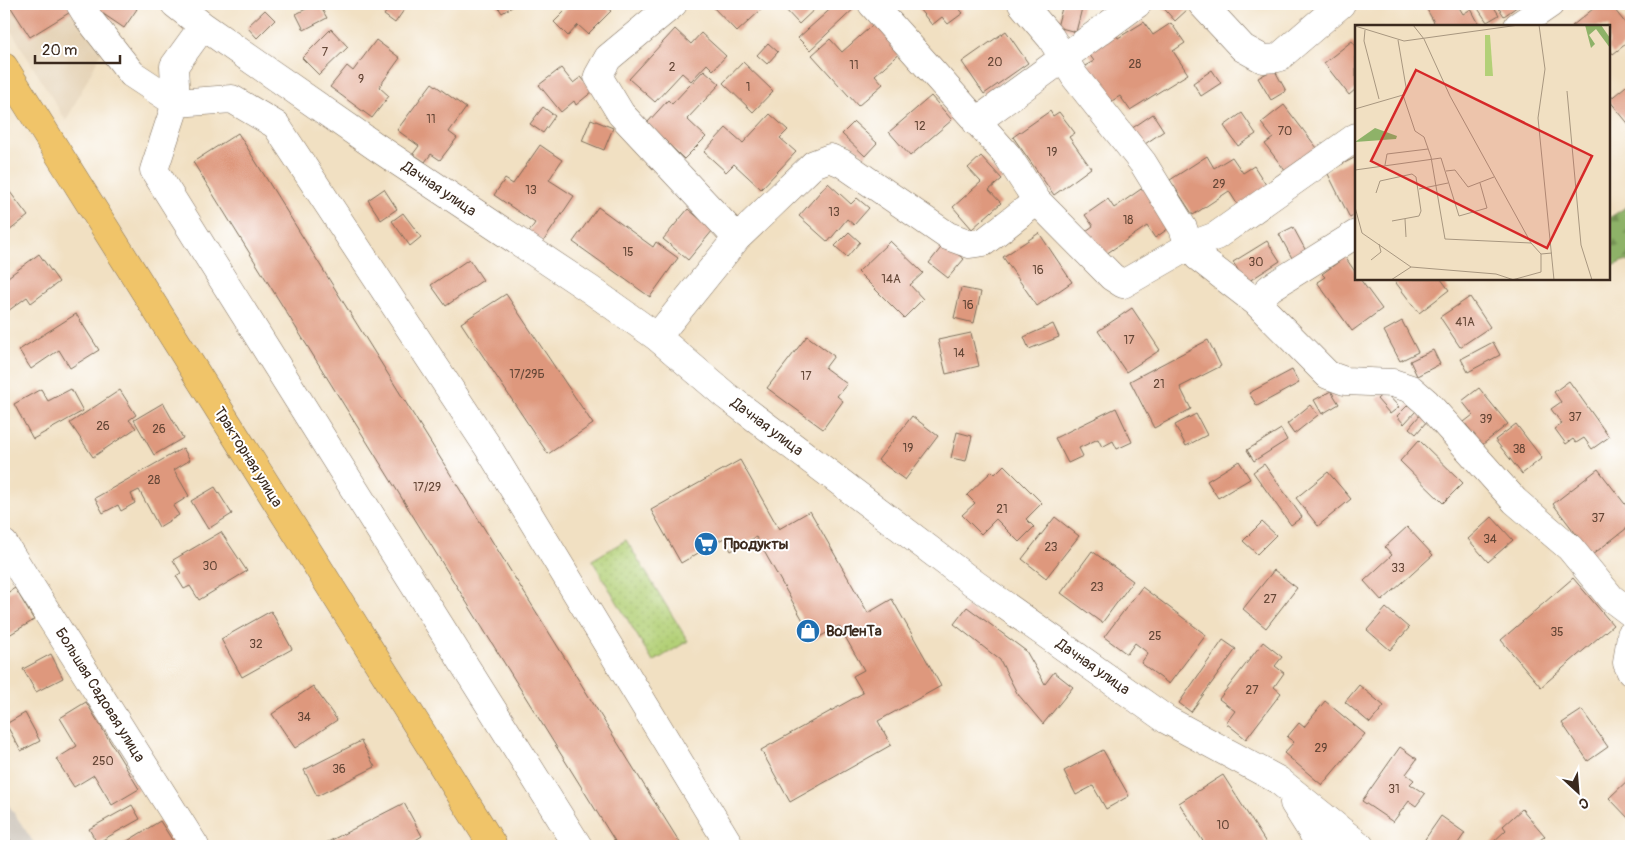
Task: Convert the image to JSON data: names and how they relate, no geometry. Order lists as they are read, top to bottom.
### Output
{
  "streets": {
    "main road": ["Тракторная улица"],
    "street": ["Дачная улица", "Большая Садовая улица"]
  },
  "places": {
    "supermarket": ["Продукты"],
    "shop": ["ВоЛенТа"]
  },
  "house_numbers": [
    "7",
    "20",
    "28",
    "11",
    "2",
    "9",
    "1",
    "11",
    "12",
    "70",
    "19",
    "29",
    "13",
    "13",
    "18",
    "15",
    "30",
    "16",
    "14А",
    "16",
    "41А",
    "17",
    "14",
    "17/29Б",
    "17",
    "21",
    "37",
    "39",
    "26",
    "26",
    "19",
    "38",
    "28",
    "17/29",
    "21",
    "37",
    "34",
    "23",
    "30",
    "33",
    "23",
    "27",
    "35",
    "25",
    "32",
    "27",
    "34",
    "29",
    "250",
    "36",
    "31",
    "10"
  ],
  "scale_bar": "20 m",
  "north": "bottom right"
}
